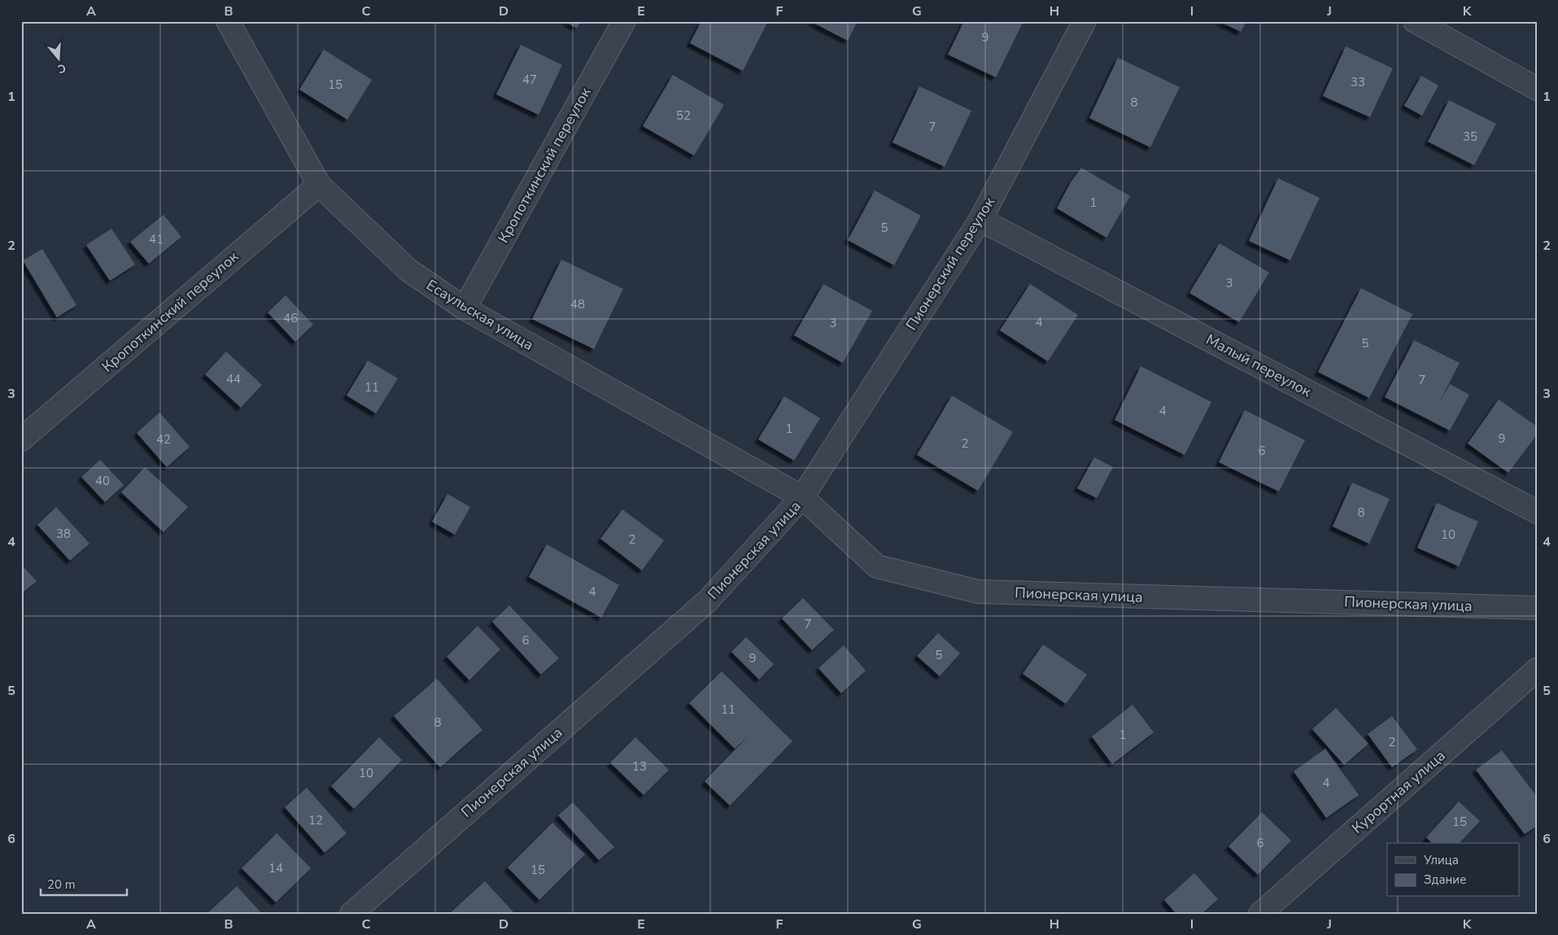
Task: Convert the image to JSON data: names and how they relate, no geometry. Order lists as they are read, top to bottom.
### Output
{
  "streets": {
    "street": [
      "Кропоткинский переулок",
      "Пионерский переулок",
      "Есаульская улица",
      "Малый переулок",
      "Пионерская улица",
      "Курортная улица"
    ]
  },
  "crossings": [
    ["Кропоткинский переулок", "Есаульская улица"],
    ["Пионерский переулок", "Есаульская улица"],
    ["Пионерский переулок", "Малый переулок"],
    ["Пионерский переулок", "Пионерская улица"],
    ["Есаульская улица", "Пионерская улица"]
  ],
  "house_numbers": [
    "9",
    "47",
    "33",
    "15",
    "8",
    "52",
    "7",
    "35",
    "1",
    "5",
    "41",
    "3",
    "48",
    "46",
    "4",
    "3",
    "5",
    "44",
    "7",
    "11",
    "4",
    "1",
    "9",
    "42",
    "2",
    "6",
    "40",
    "8",
    "38",
    "10",
    "2",
    "4",
    "7",
    "6",
    "5",
    "9",
    "11",
    "8",
    "1",
    "2",
    "13",
    "10",
    "4",
    "12",
    "15",
    "6",
    "14",
    "15"
  ],
  "legend": ["Улица", "Здание"],
  "scale_bar": "20 m",
  "north": "bottom",
  "grid": {
    "columns": [
      "A",
      "B",
      "C",
      "D",
      "E",
      "F",
      "G",
      "H",
      "I",
      "J",
      "K"
    ],
    "rows": [
      "1",
      "2",
      "3",
      "4",
      "5",
      "6"
    ]
  }
}
